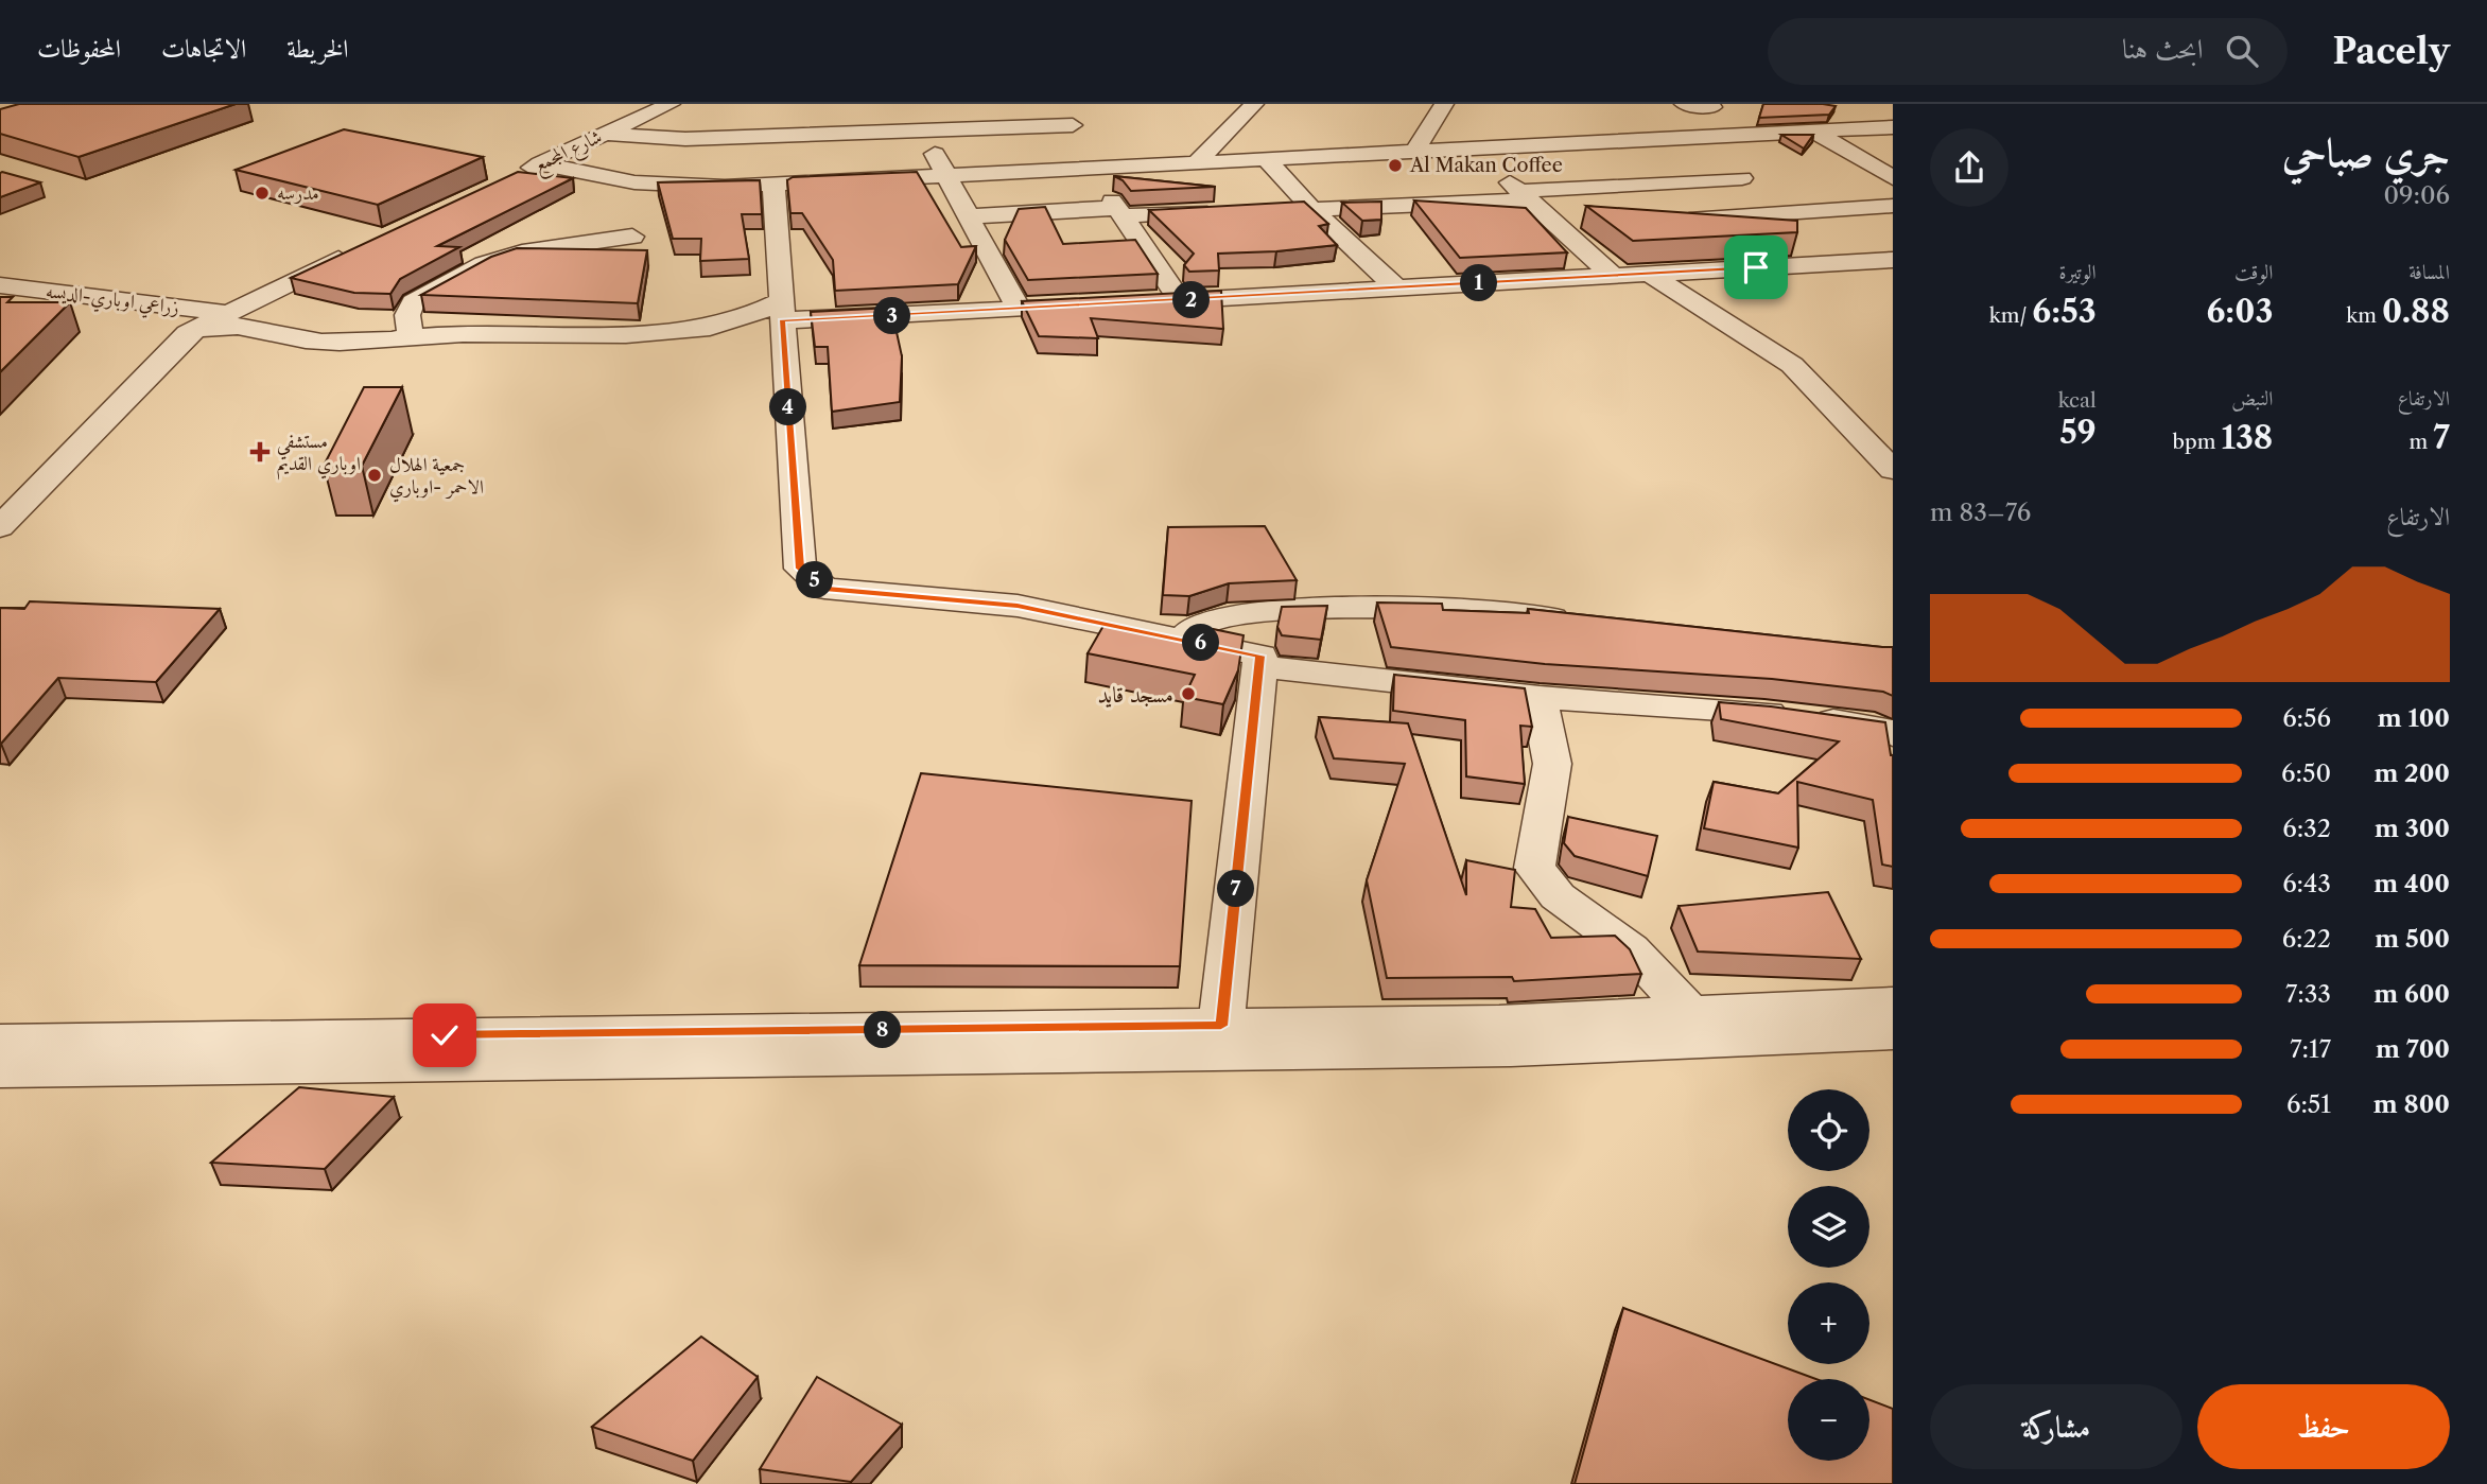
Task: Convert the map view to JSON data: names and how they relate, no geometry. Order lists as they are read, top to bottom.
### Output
{
  "streets": {
    "street": ["شارع المجمع", "زراعي اوباري-الديسه"]
  },
  "places": {
    "other": [
      "Al Makan Coffee",
      "مدرسه",
      "جمعية الهلال الاحمر -اوباري",
      "مسجد قايد"
    ],
    "health": ["مستشفي اوباري القديم"]
  },
  "page": {
    "header": "Pacely",
    "search": "ابحث هنا",
    "nav": ["الخريطة", "الاتجاهات", "المحفوظات"],
    "heading": ["جري صباحي", "09:06"],
    "stats": [
      ["المسافة", "0.88 km"],
      ["الوقت", "6:03"],
      ["الوتيرة", "6:53 /km"],
      ["الارتفاع", "7 m"],
      ["النبض", "138 bpm"],
      ["kcal", "59"]
    ],
    "pins": [
      "1",
      "2",
      "3",
      "4",
      "5",
      "6",
      "7",
      "8"
    ],
    "chart": ["الارتفاع", "76–83 m"],
    "list": [
      {
        "name": "100 m",
        "note": "6:56"
      },
      {
        "name": "200 m",
        "note": "6:50"
      },
      {
        "name": "300 m",
        "note": "6:32"
      },
      {
        "name": "400 m",
        "note": "6:43"
      },
      {
        "name": "500 m",
        "note": "6:22"
      },
      {
        "name": "600 m",
        "note": "7:33"
      },
      {
        "name": "700 m",
        "note": "7:17"
      },
      {
        "name": "800 m",
        "note": "6:51"
      }
    ],
    "map_buttons": ["+", "−"],
    "buttons": ["حفظ", "مشاركة"]
  }
}
